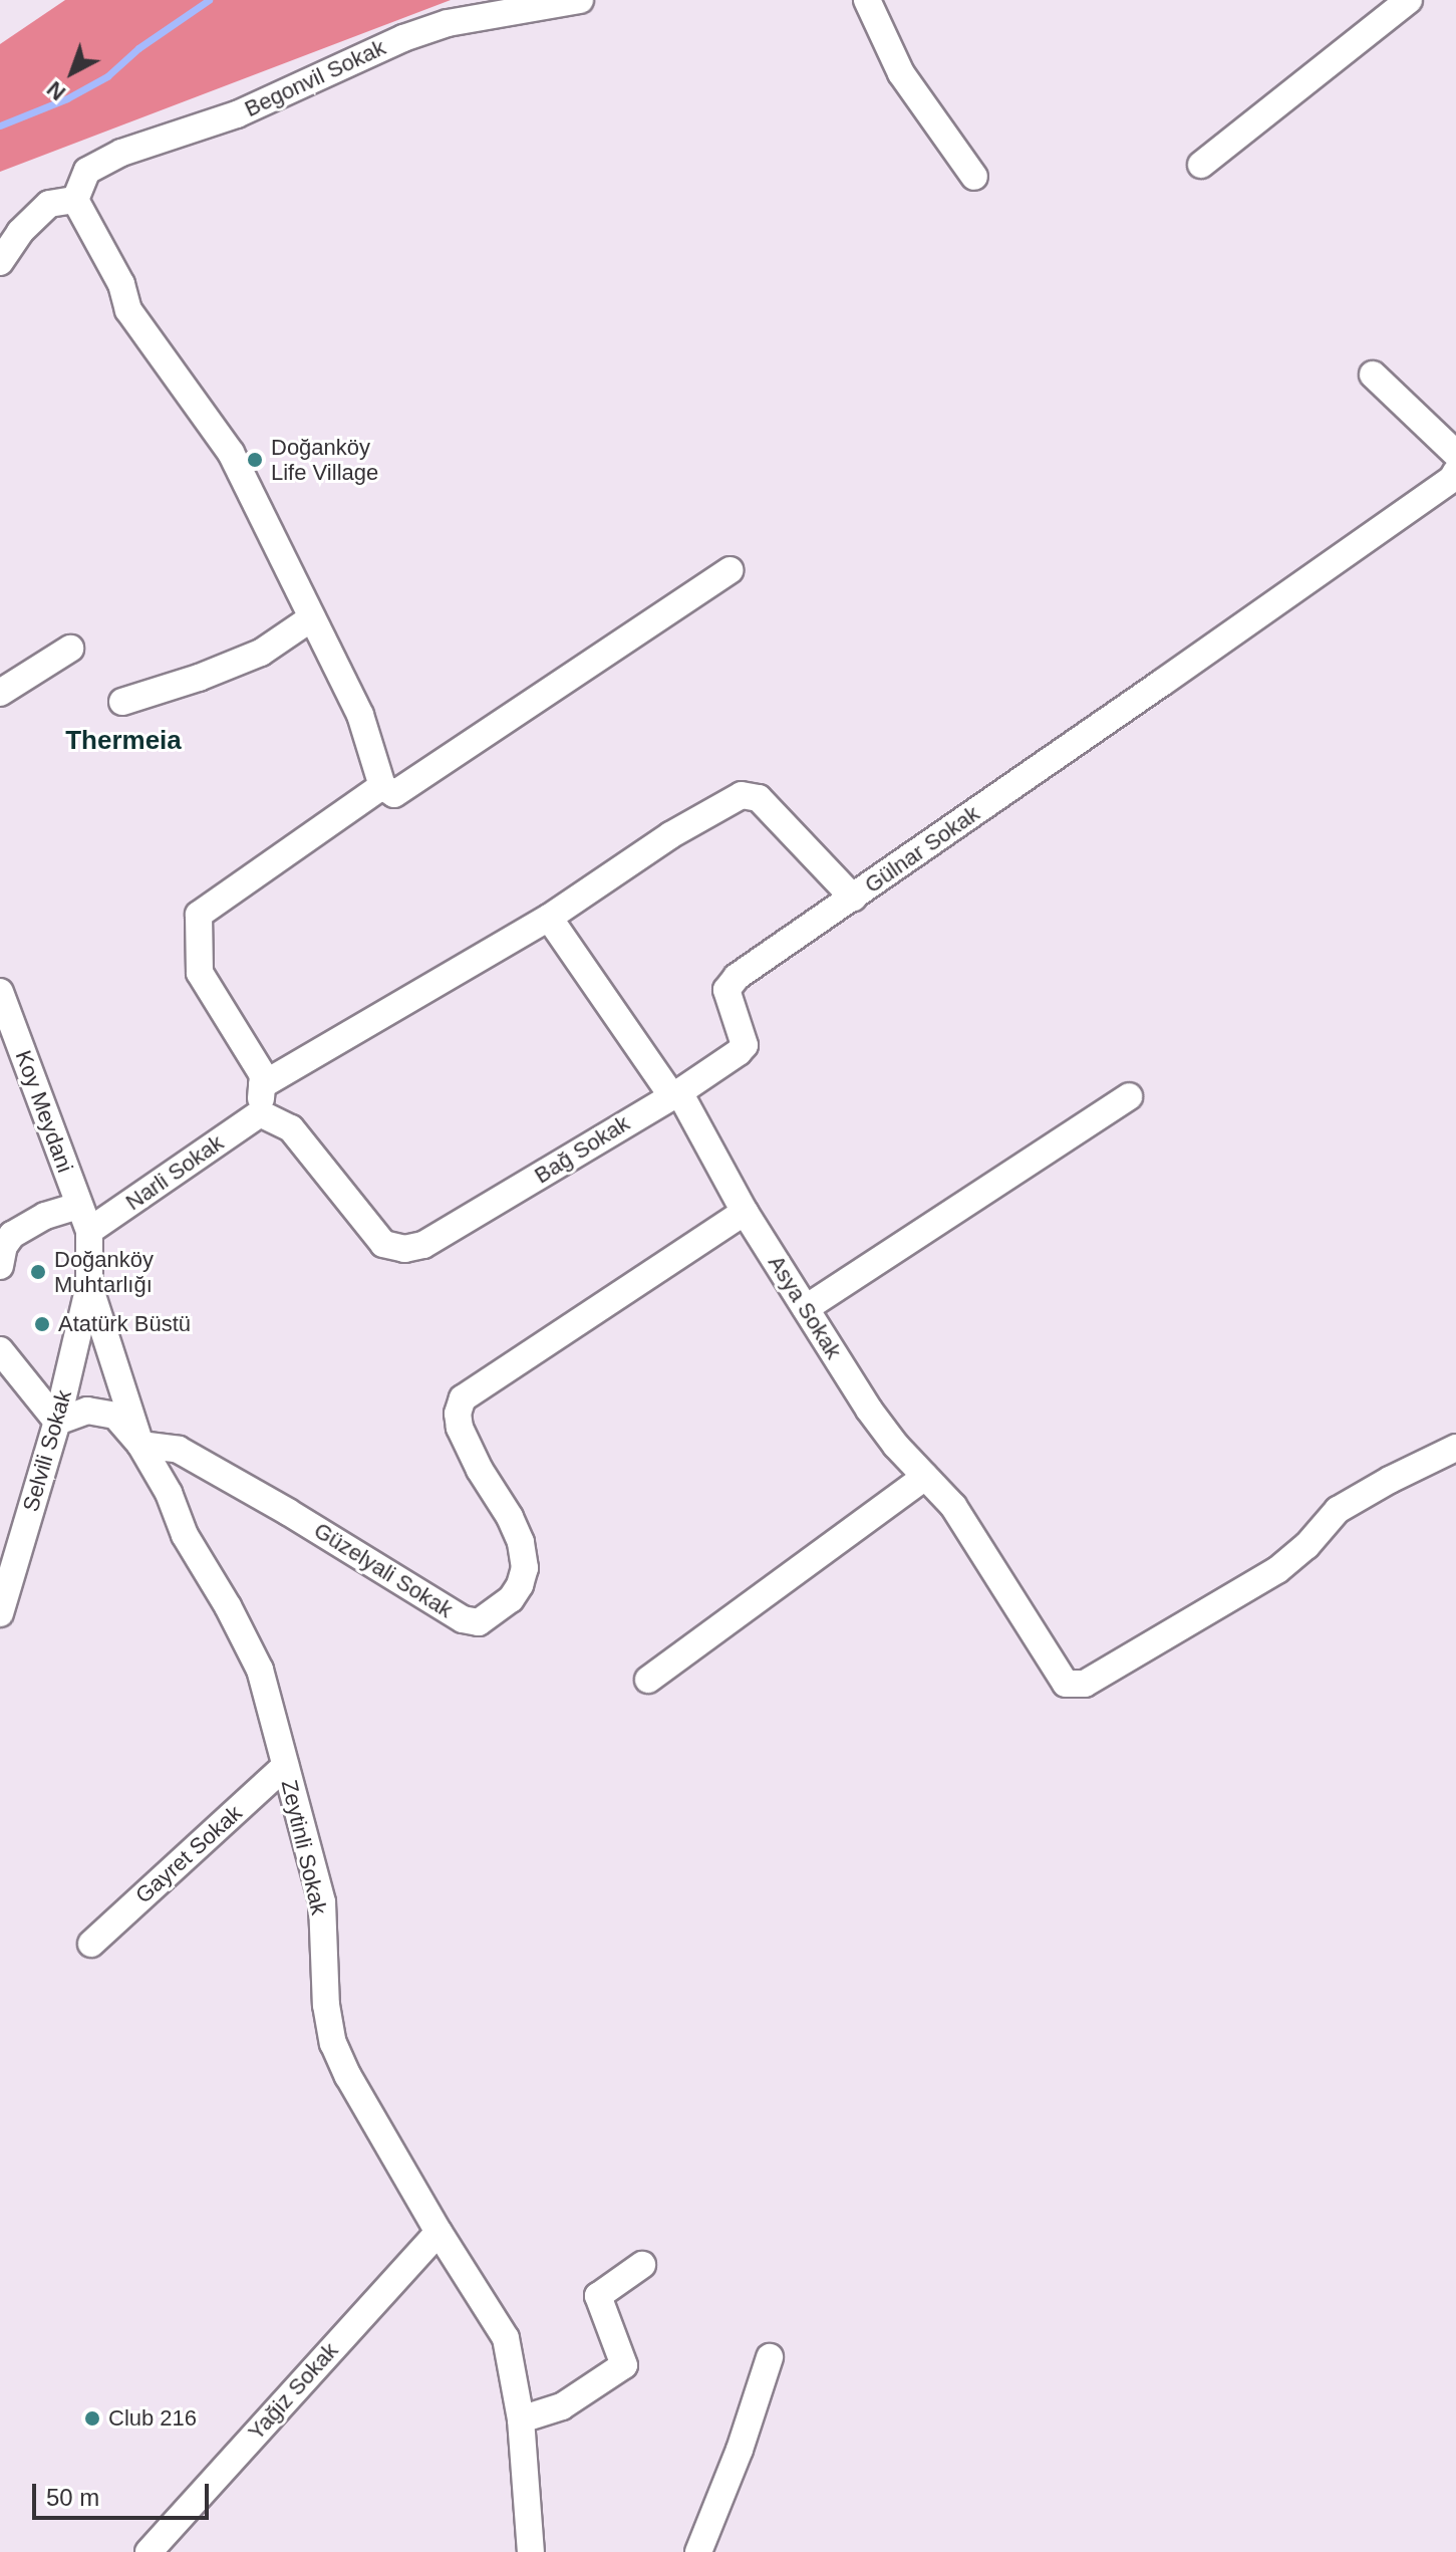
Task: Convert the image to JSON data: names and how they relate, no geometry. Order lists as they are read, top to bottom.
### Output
{
  "streets": {
    "street": [
      "Begonvil Sokak",
      "Gülnar Sokak",
      "Koy Meydani",
      "Bağ Sokak",
      "Narli Sokak",
      "Asya Sokak",
      "Selvili Sokak",
      "Güzelyali Sokak",
      "Zeytinli Sokak",
      "Gayret Sokak",
      "Yağiz Sokak"
    ]
  },
  "crossings": [
    ["Gülnar Sokak", "Bağ Sokak"],
    ["Gülnar Sokak", "Asya Sokak"],
    ["Koy Meydani", "Narli Sokak"],
    ["Koy Meydani", "Zeytinli Sokak"],
    ["Bağ Sokak", "Narli Sokak"],
    ["Bağ Sokak", "Asya Sokak"],
    ["Narli Sokak", "Zeytinli Sokak"],
    ["Asya Sokak", "Güzelyali Sokak"],
    ["Selvili Sokak", "Zeytinli Sokak"],
    ["Güzelyali Sokak", "Zeytinli Sokak"],
    ["Zeytinli Sokak", "Gayret Sokak"],
    ["Zeytinli Sokak", "Yağiz Sokak"]
  ],
  "districts": ["Thermeia"],
  "places": [
    "Doğanköy Life Village",
    "Doğanköy Muhtarlığı",
    "Atatürk Büstü",
    "Club 216"
  ],
  "scale_bar": "50 m",
  "north": "bottom left"
}
